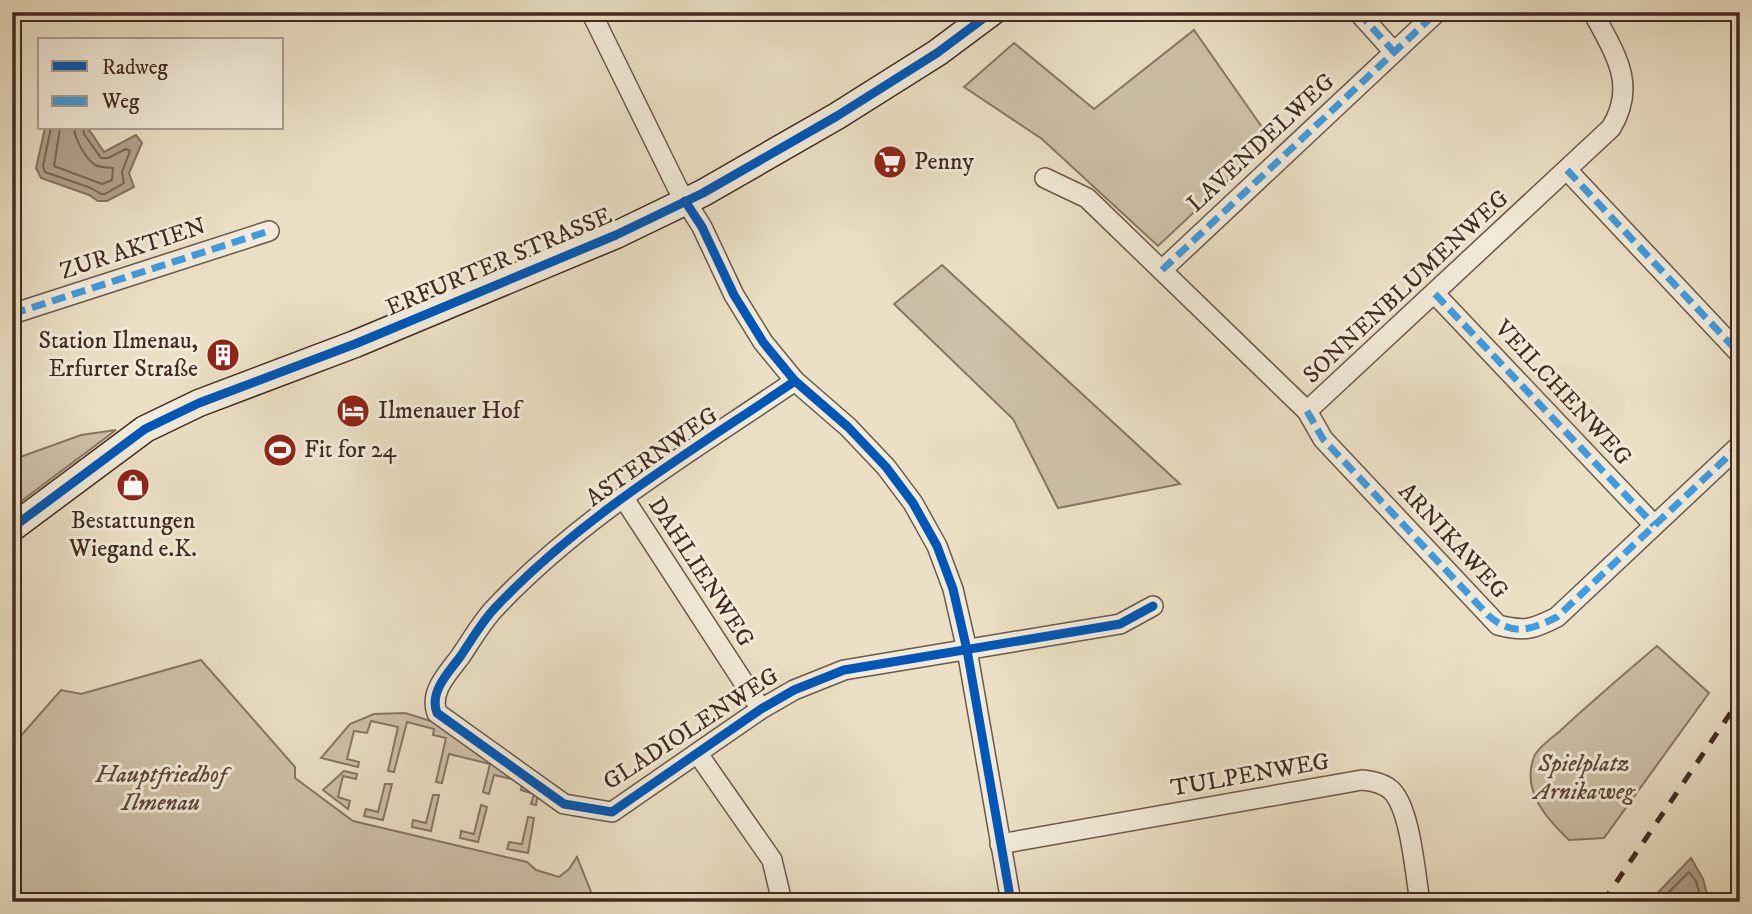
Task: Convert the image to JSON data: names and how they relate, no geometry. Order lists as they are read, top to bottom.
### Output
{
  "streets": {
    "main road": ["ERFURTER STRASSE"],
    "street": [
      "LAVENDELWEG",
      "ZUR AKTIEN",
      "SONNENBLUMENWEG",
      "VEILCHENWEG",
      "ASTERNWEG",
      "ARNIKAWEG",
      "DAHLIENWEG",
      "GLADIOLENWEG",
      "TULPENWEG"
    ]
  },
  "crossings": [
    ["LAVENDELWEG", "SONNENBLUMENWEG"],
    ["SONNENBLUMENWEG", "VEILCHENWEG"],
    ["SONNENBLUMENWEG", "ARNIKAWEG"],
    ["VEILCHENWEG", "ARNIKAWEG"],
    ["ASTERNWEG", "DAHLIENWEG"],
    ["ASTERNWEG", "GLADIOLENWEG"],
    ["DAHLIENWEG", "GLADIOLENWEG"]
  ],
  "parks": ["Spielplatz Arnikaweg", "Hauptfriedhof Ilmenau"],
  "places": {
    "supermarket": ["Penny"],
    "building": ["Station Ilmenau, Erfurter Straße"],
    "hotel": ["Ilmenauer Hof"],
    "sports": ["Fit for 24"],
    "shop": ["Bestattungen Wiegand e.K."]
  },
  "legend": ["Radweg", "Weg"]
}
